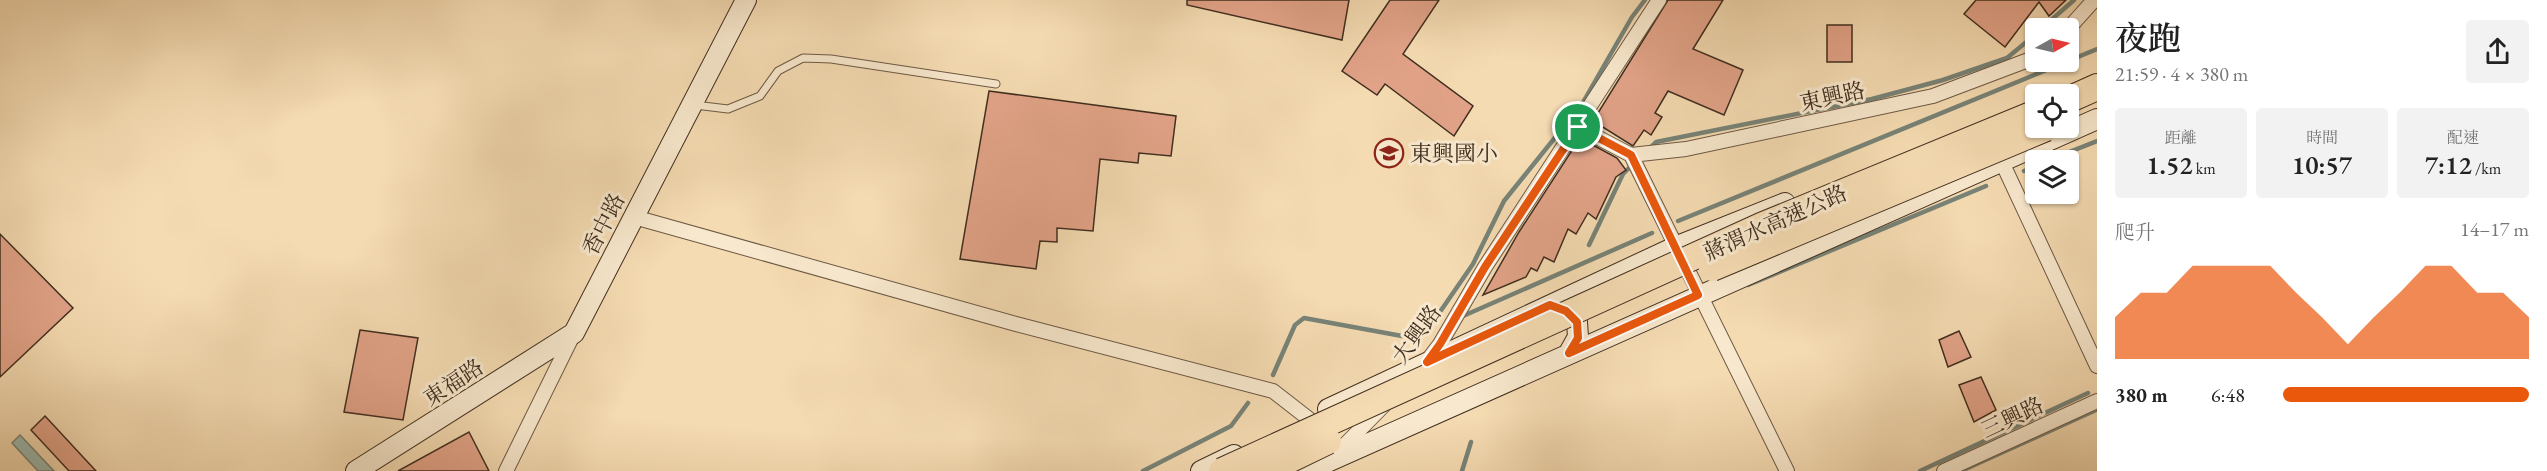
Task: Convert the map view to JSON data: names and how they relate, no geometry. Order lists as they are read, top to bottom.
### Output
{
  "streets": {
    "highway": ["蔣渭水高速公路"],
    "main road": ["香中路", "東福路"],
    "street": ["東興路", "大興路", "三興路"]
  },
  "crossings": [
    ["香中路", "東福路"]
  ],
  "places": {
    "school or university": ["東興國小"]
  },
  "north": "right",
  "page": {
    "heading": ["夜跑", "21:59 · 4 × 380 m"],
    "stats": [
      ["距離", "1.52 km"],
      ["時間", "10:57"],
      ["配速", "7:12 /km"]
    ],
    "chart": ["爬升", "14–17 m"],
    "list": [
      {
        "name": "380 m",
        "note": "6:48"
      }
    ]
  }
}
